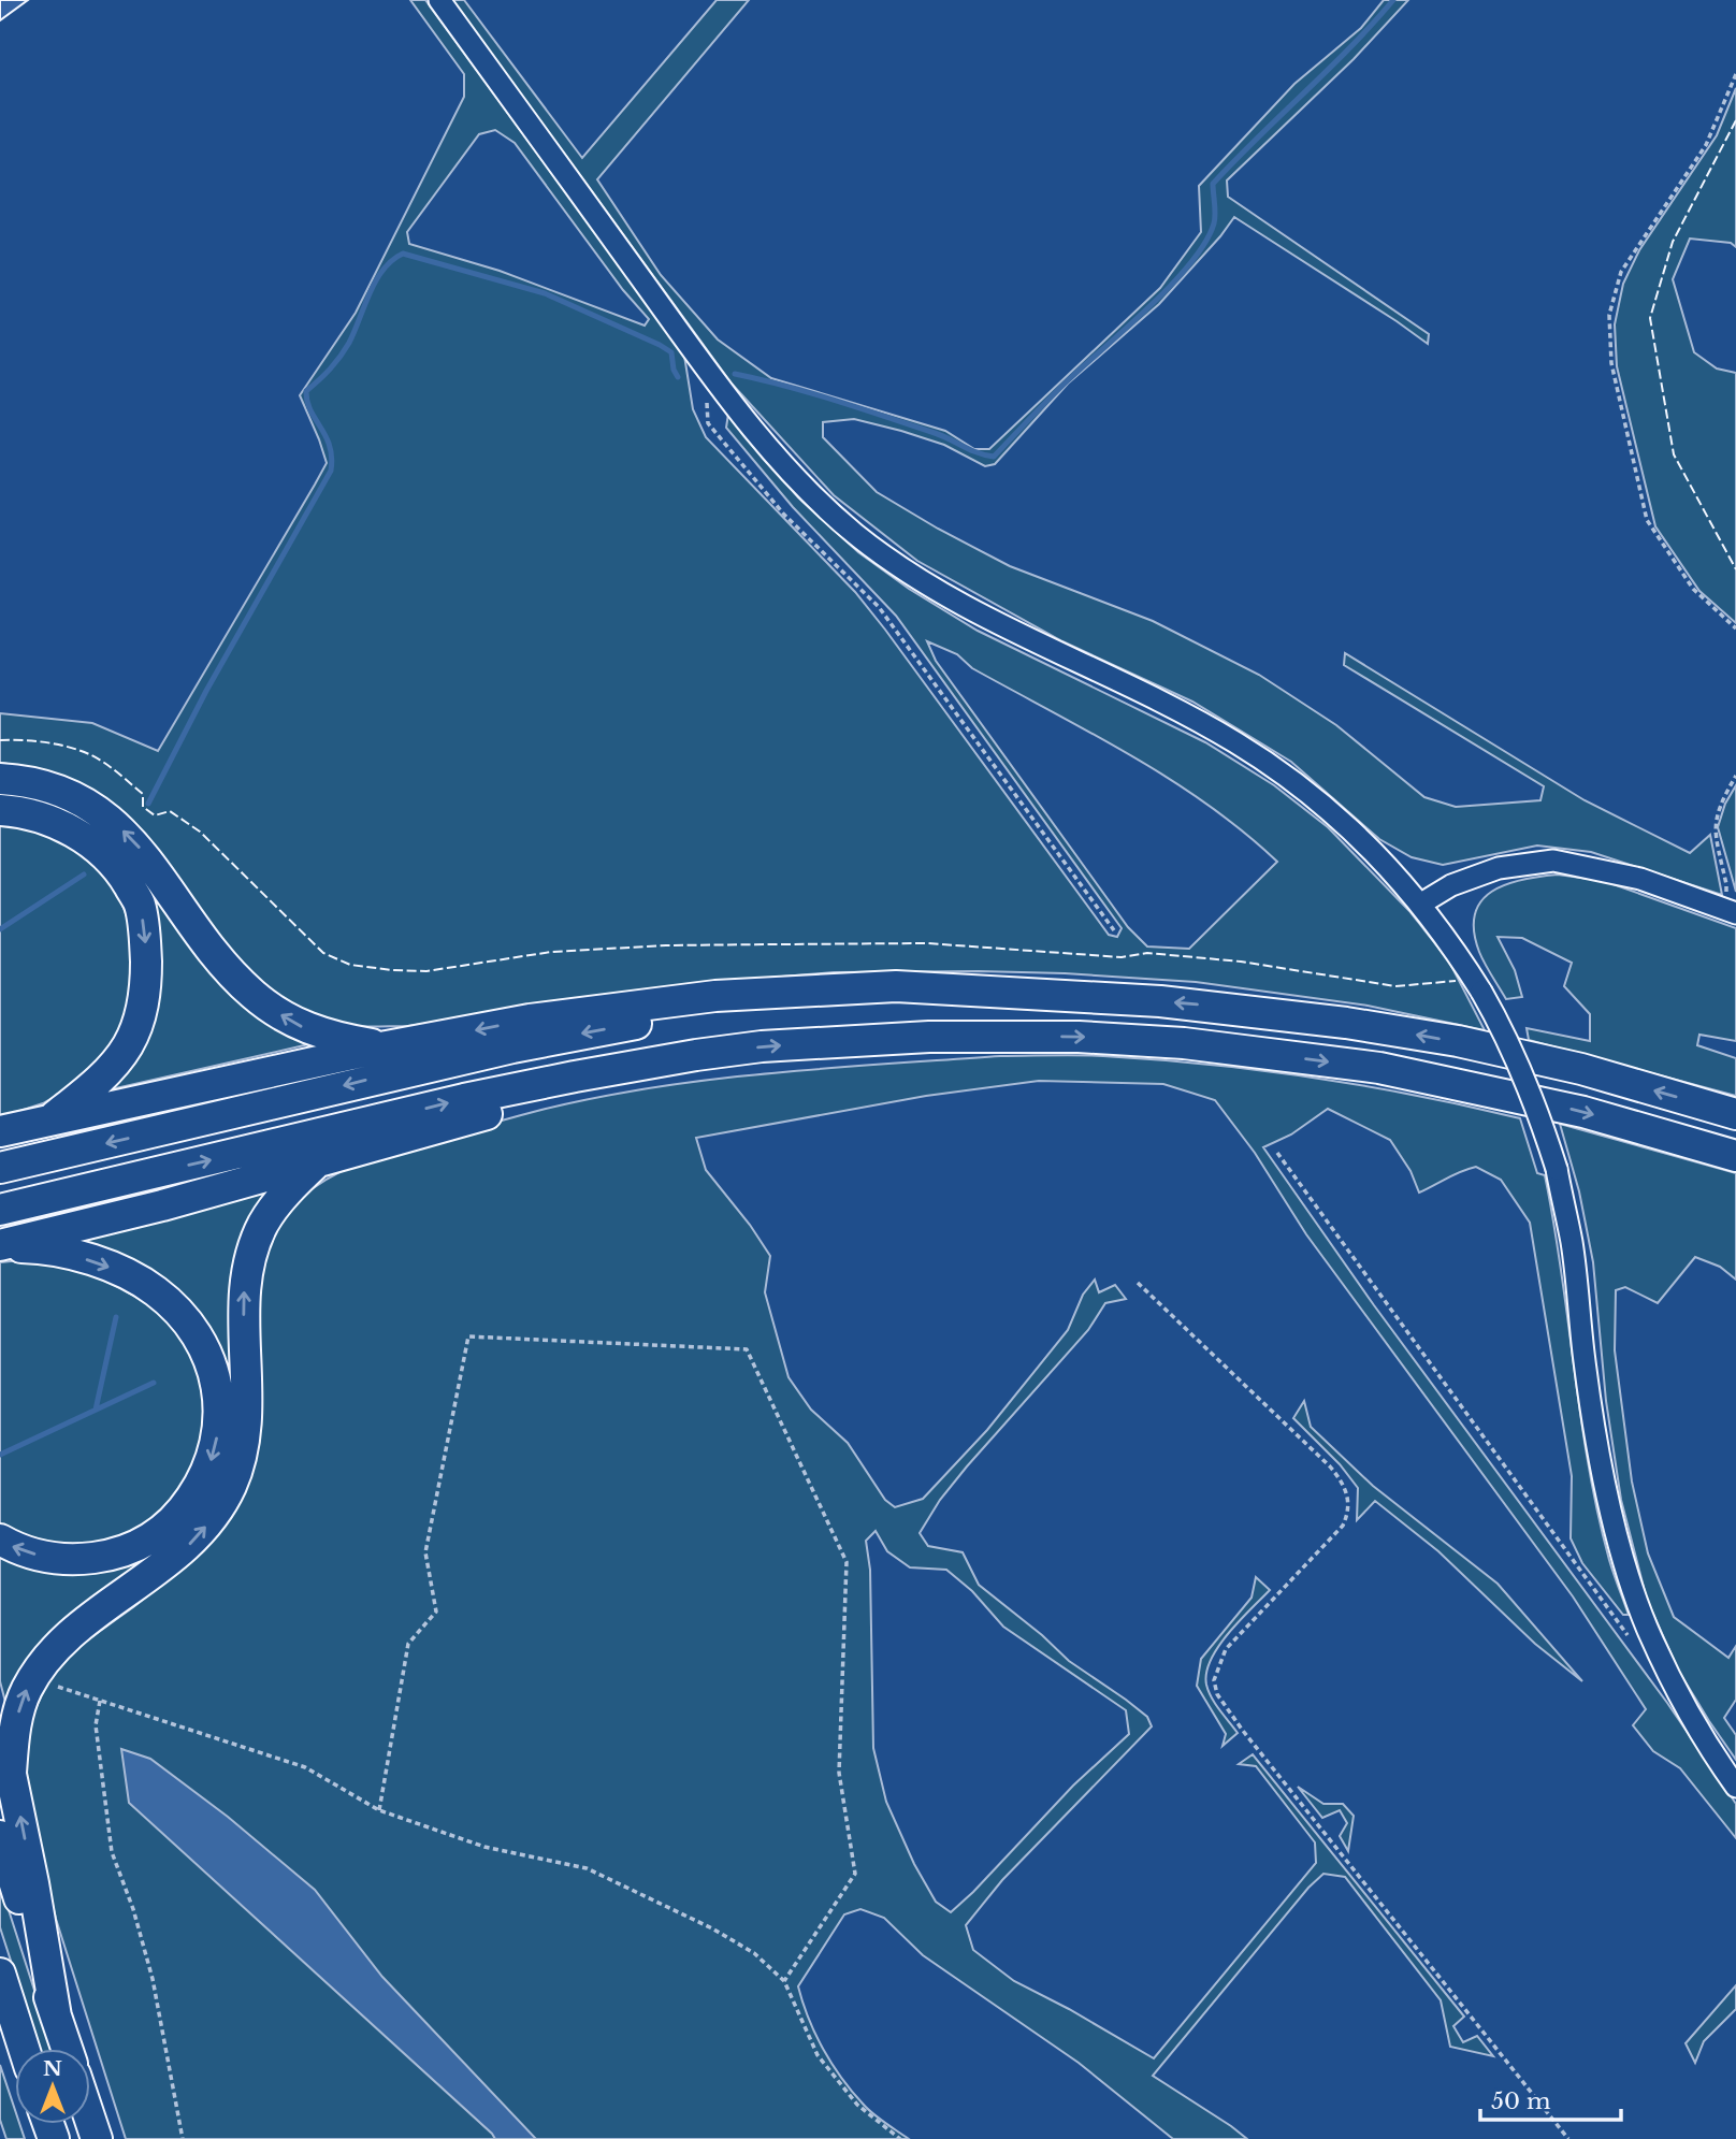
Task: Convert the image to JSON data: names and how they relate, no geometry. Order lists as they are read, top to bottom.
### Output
{
  "scale_bar": "50 m",
  "north": "top"
}
